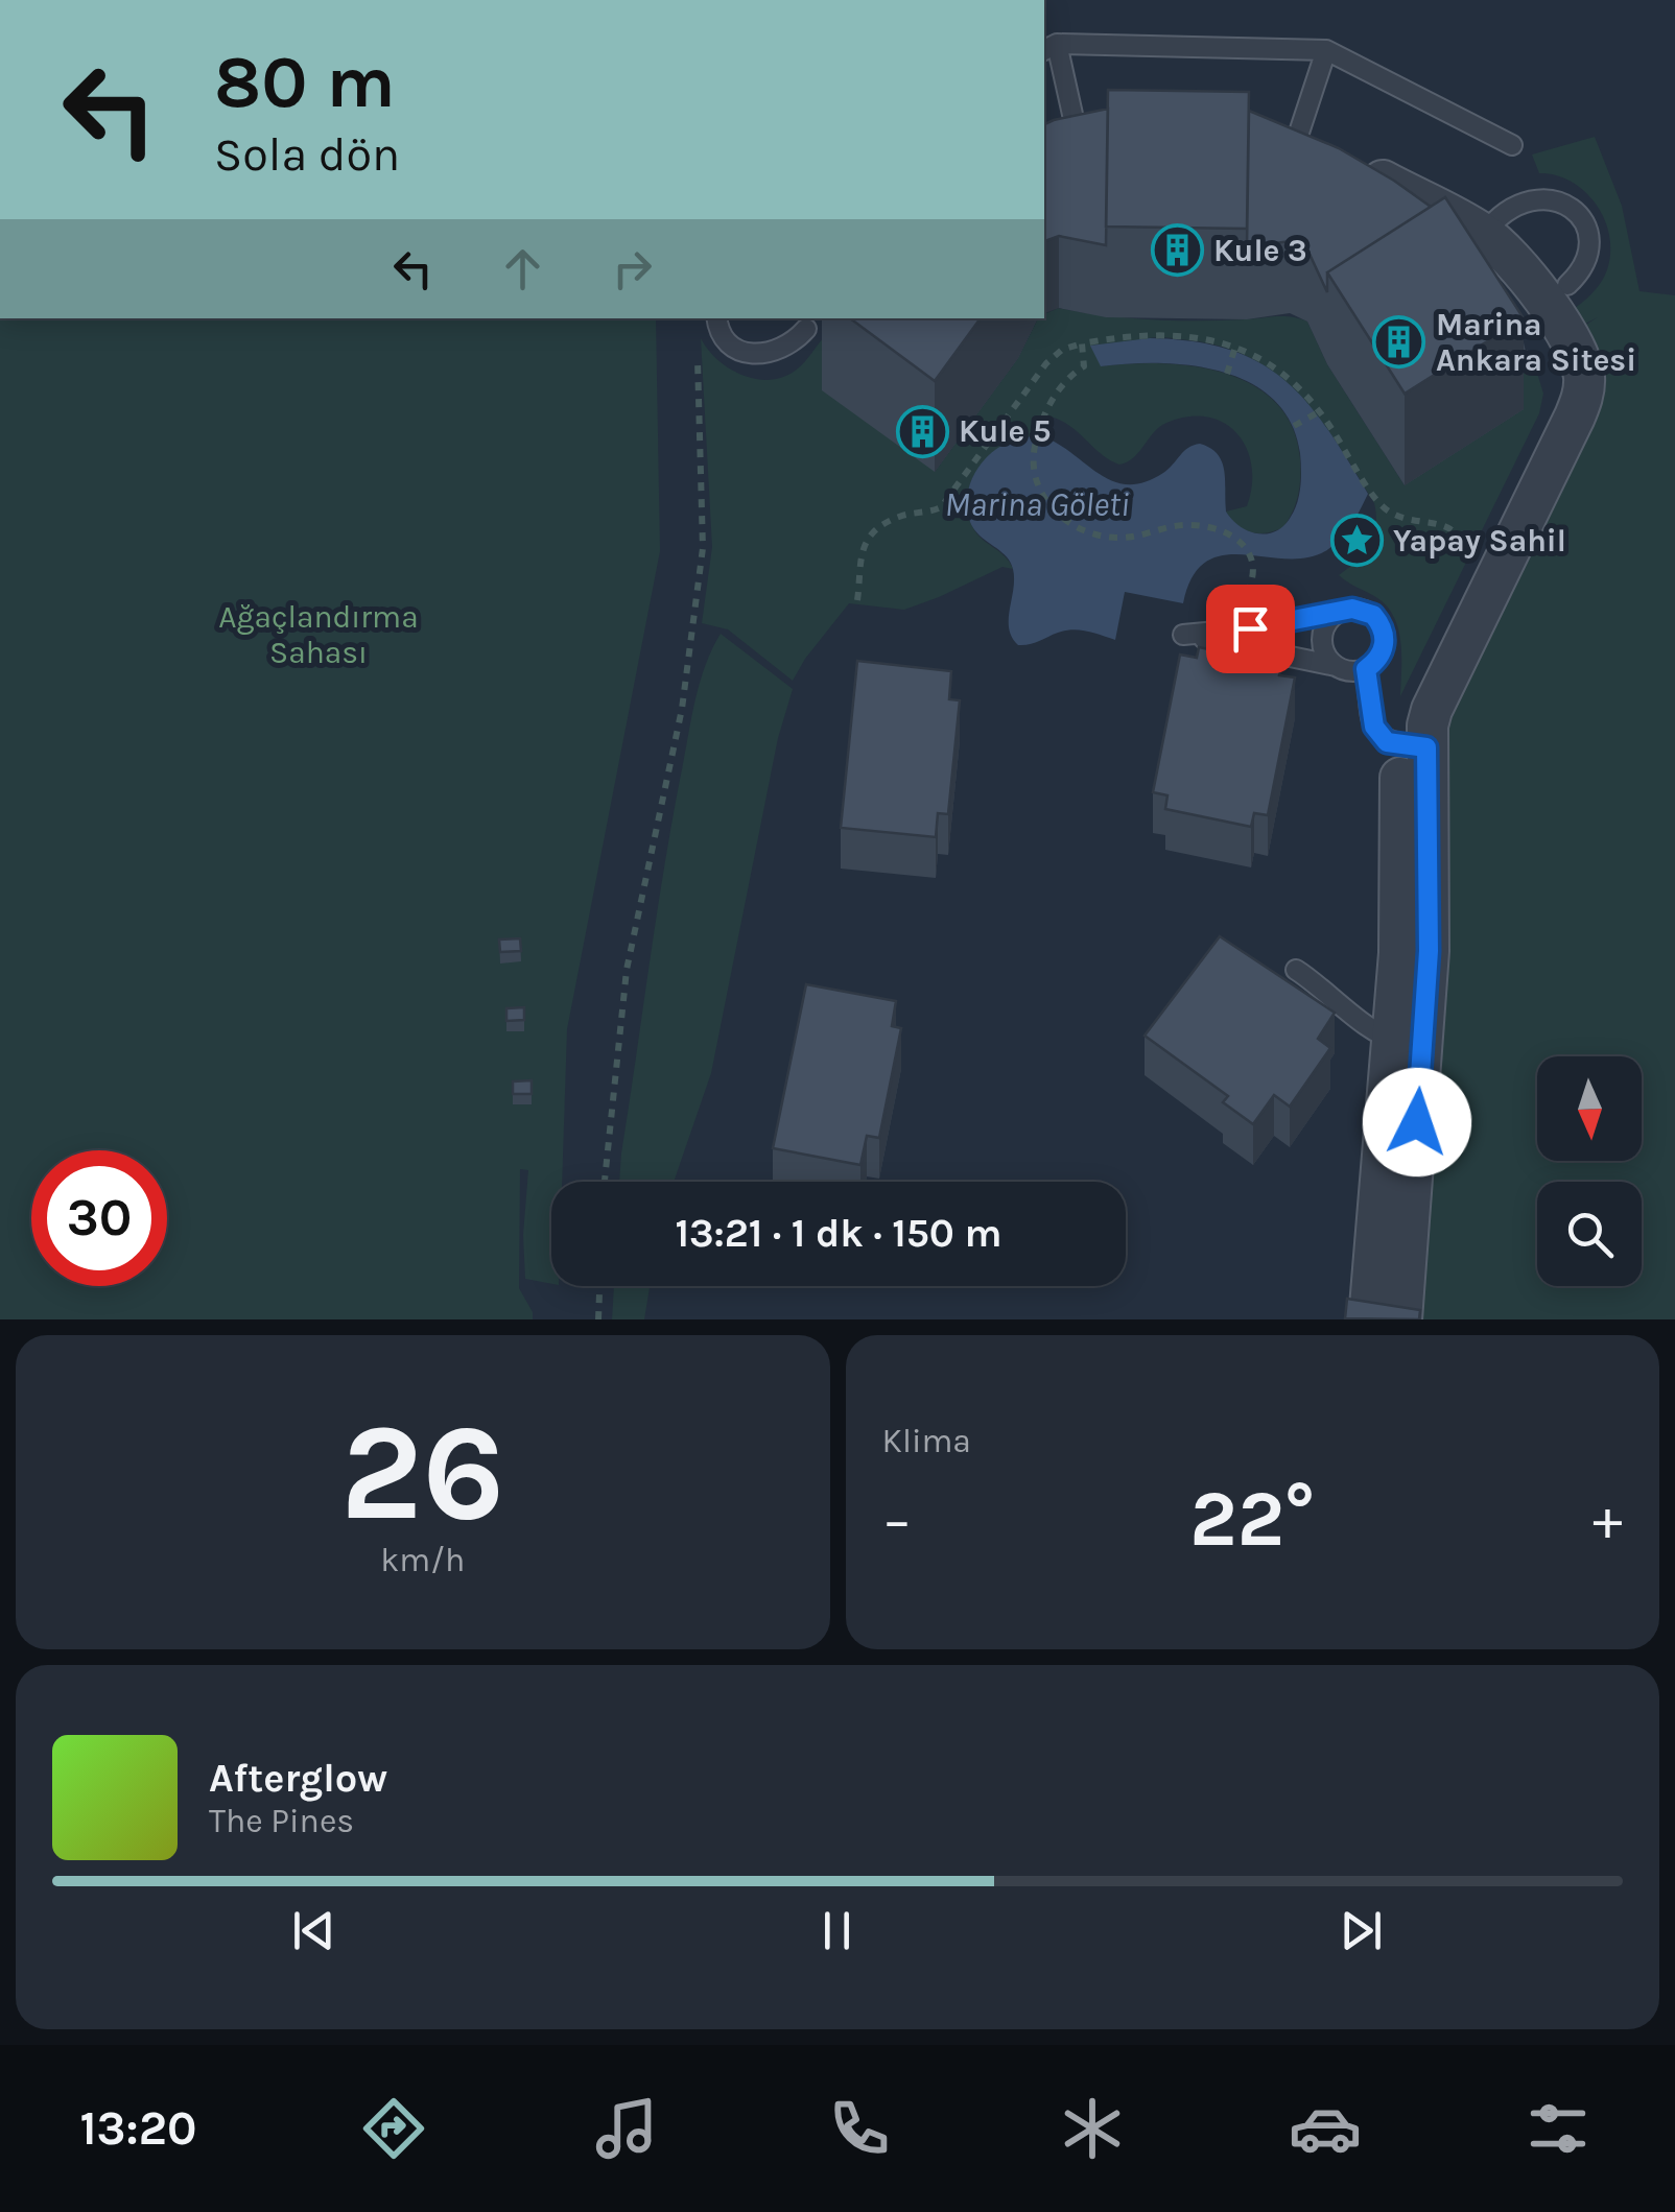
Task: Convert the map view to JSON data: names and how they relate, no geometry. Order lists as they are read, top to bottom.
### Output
{
  "water": ["Marina Göleti"],
  "parks": ["Ağaçlandırma Sahası"],
  "places": {
    "building": ["Kule 3", "Marina Ankara Sitesi", "Kule 5"],
    "place": ["Yapay Sahil"]
  },
  "north": "bottom",
  "page": {
    "turn": ["80 m", "Sola dön"],
    "limit": "30",
    "trip": "13:21 · 1 dk · 150 m",
    "tile": [
      ["26", "km/h"],
      "Klima"
    ],
    "heat": ["−", "22°", "+"],
    "song": ["Afterglow", "The Pines"],
    "tabs": "13:20"
  }
}
